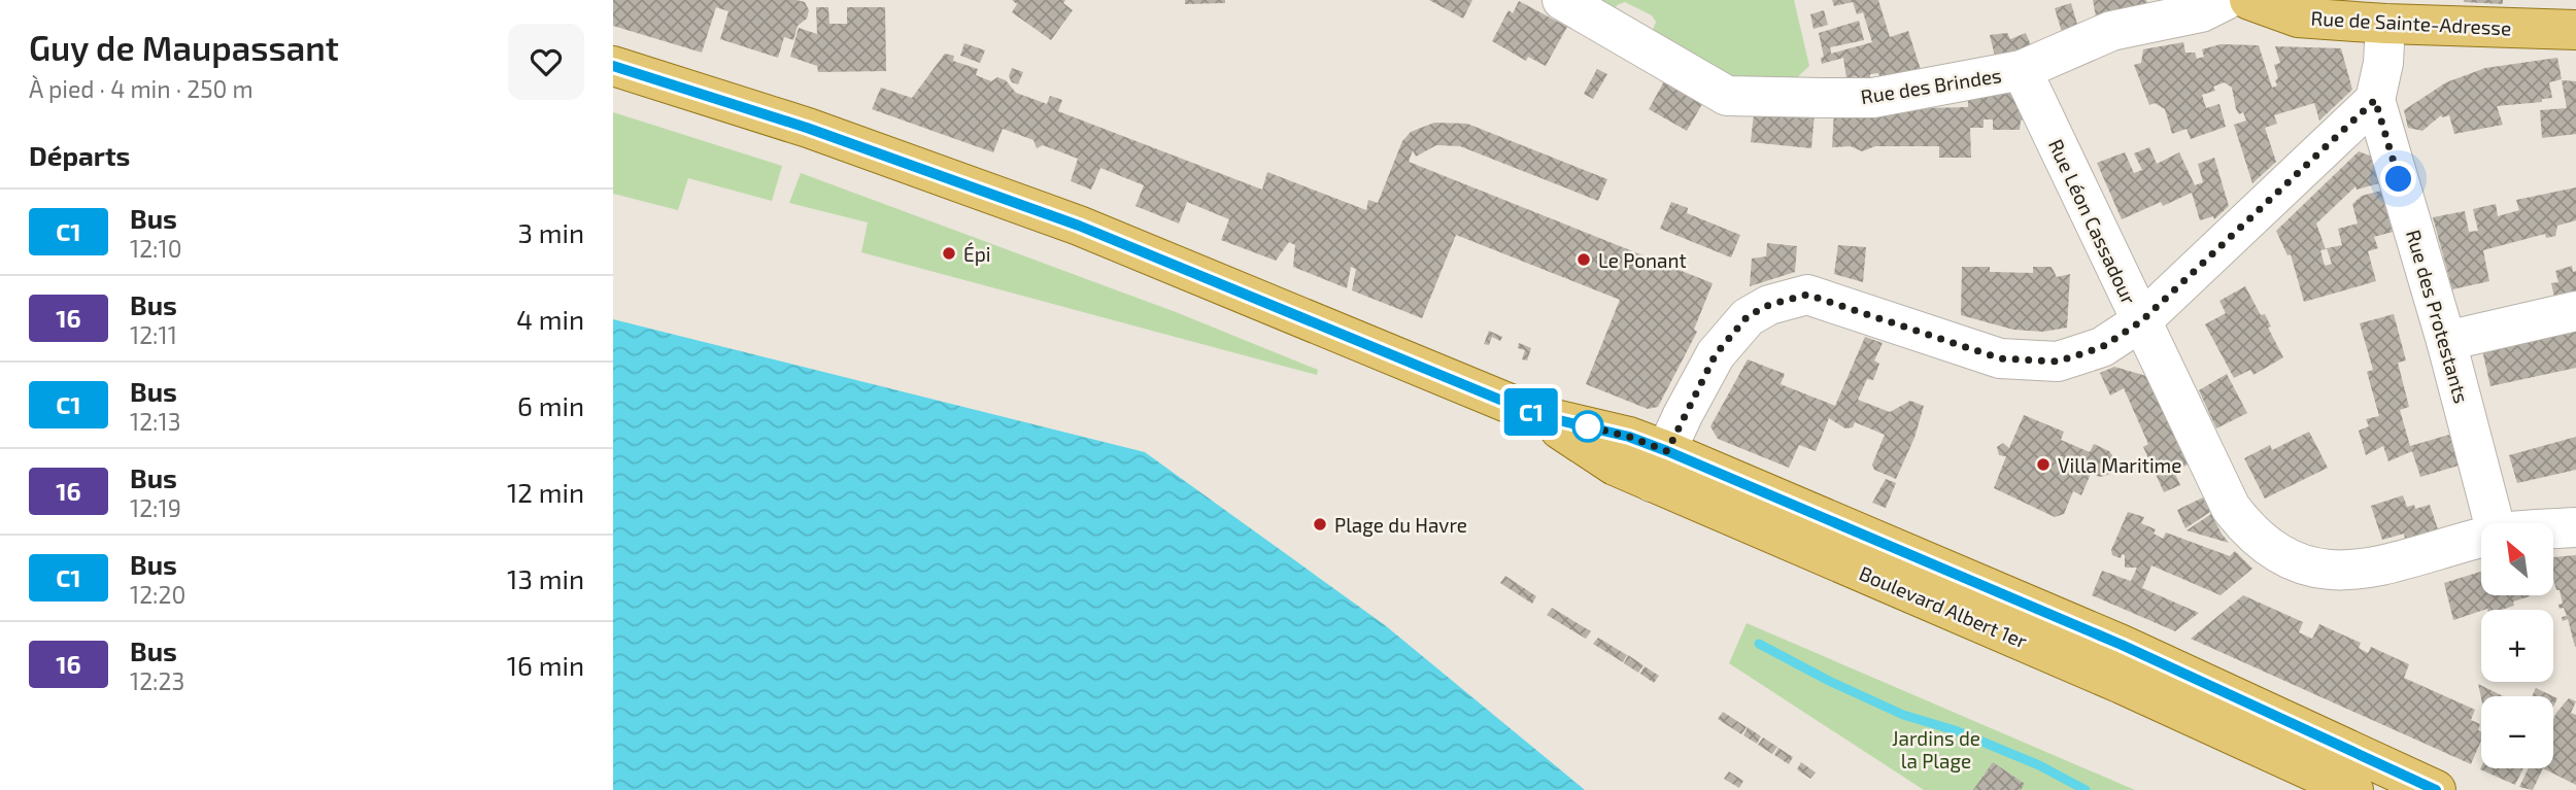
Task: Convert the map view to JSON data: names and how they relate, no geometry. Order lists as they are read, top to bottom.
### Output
{
  "streets": {
    "main road": ["Rue de Sainte-Adresse", "Boulevard Albert 1er"],
    "street": ["Rue des Brindes", "Rue Léon Cassadour", "Rue des Protestants"]
  },
  "crossings": [
    ["Rue des Brindes", "Rue Léon Cassadour"]
  ],
  "parks": ["Jardins de la Plage"],
  "places": [
    "Épi",
    "Le Ponant",
    "Villa Maritime",
    "Plage du Havre"
  ],
  "lines": ["bus line C1"],
  "north": "top left",
  "page": {
    "heading": [
      ["Guy de Maupassant", "À pied · 4 min · 250 m"],
      "Départs"
    ],
    "on_map": "C1",
    "list": [
      {
        "mark": "C1",
        "name": "Bus",
        "note": "12:10",
        "value": "3 min"
      },
      {
        "mark": "16",
        "name": "Bus",
        "note": "12:11",
        "value": "4 min"
      },
      {
        "mark": "C1",
        "name": "Bus",
        "note": "12:13",
        "value": "6 min"
      },
      {
        "mark": "16",
        "name": "Bus",
        "note": "12:19",
        "value": "12 min"
      },
      {
        "mark": "C1",
        "name": "Bus",
        "note": "12:20",
        "value": "13 min"
      },
      {
        "mark": "16",
        "name": "Bus",
        "note": "12:23",
        "value": "16 min"
      }
    ],
    "map_buttons": ["+", "−"]
  }
}
